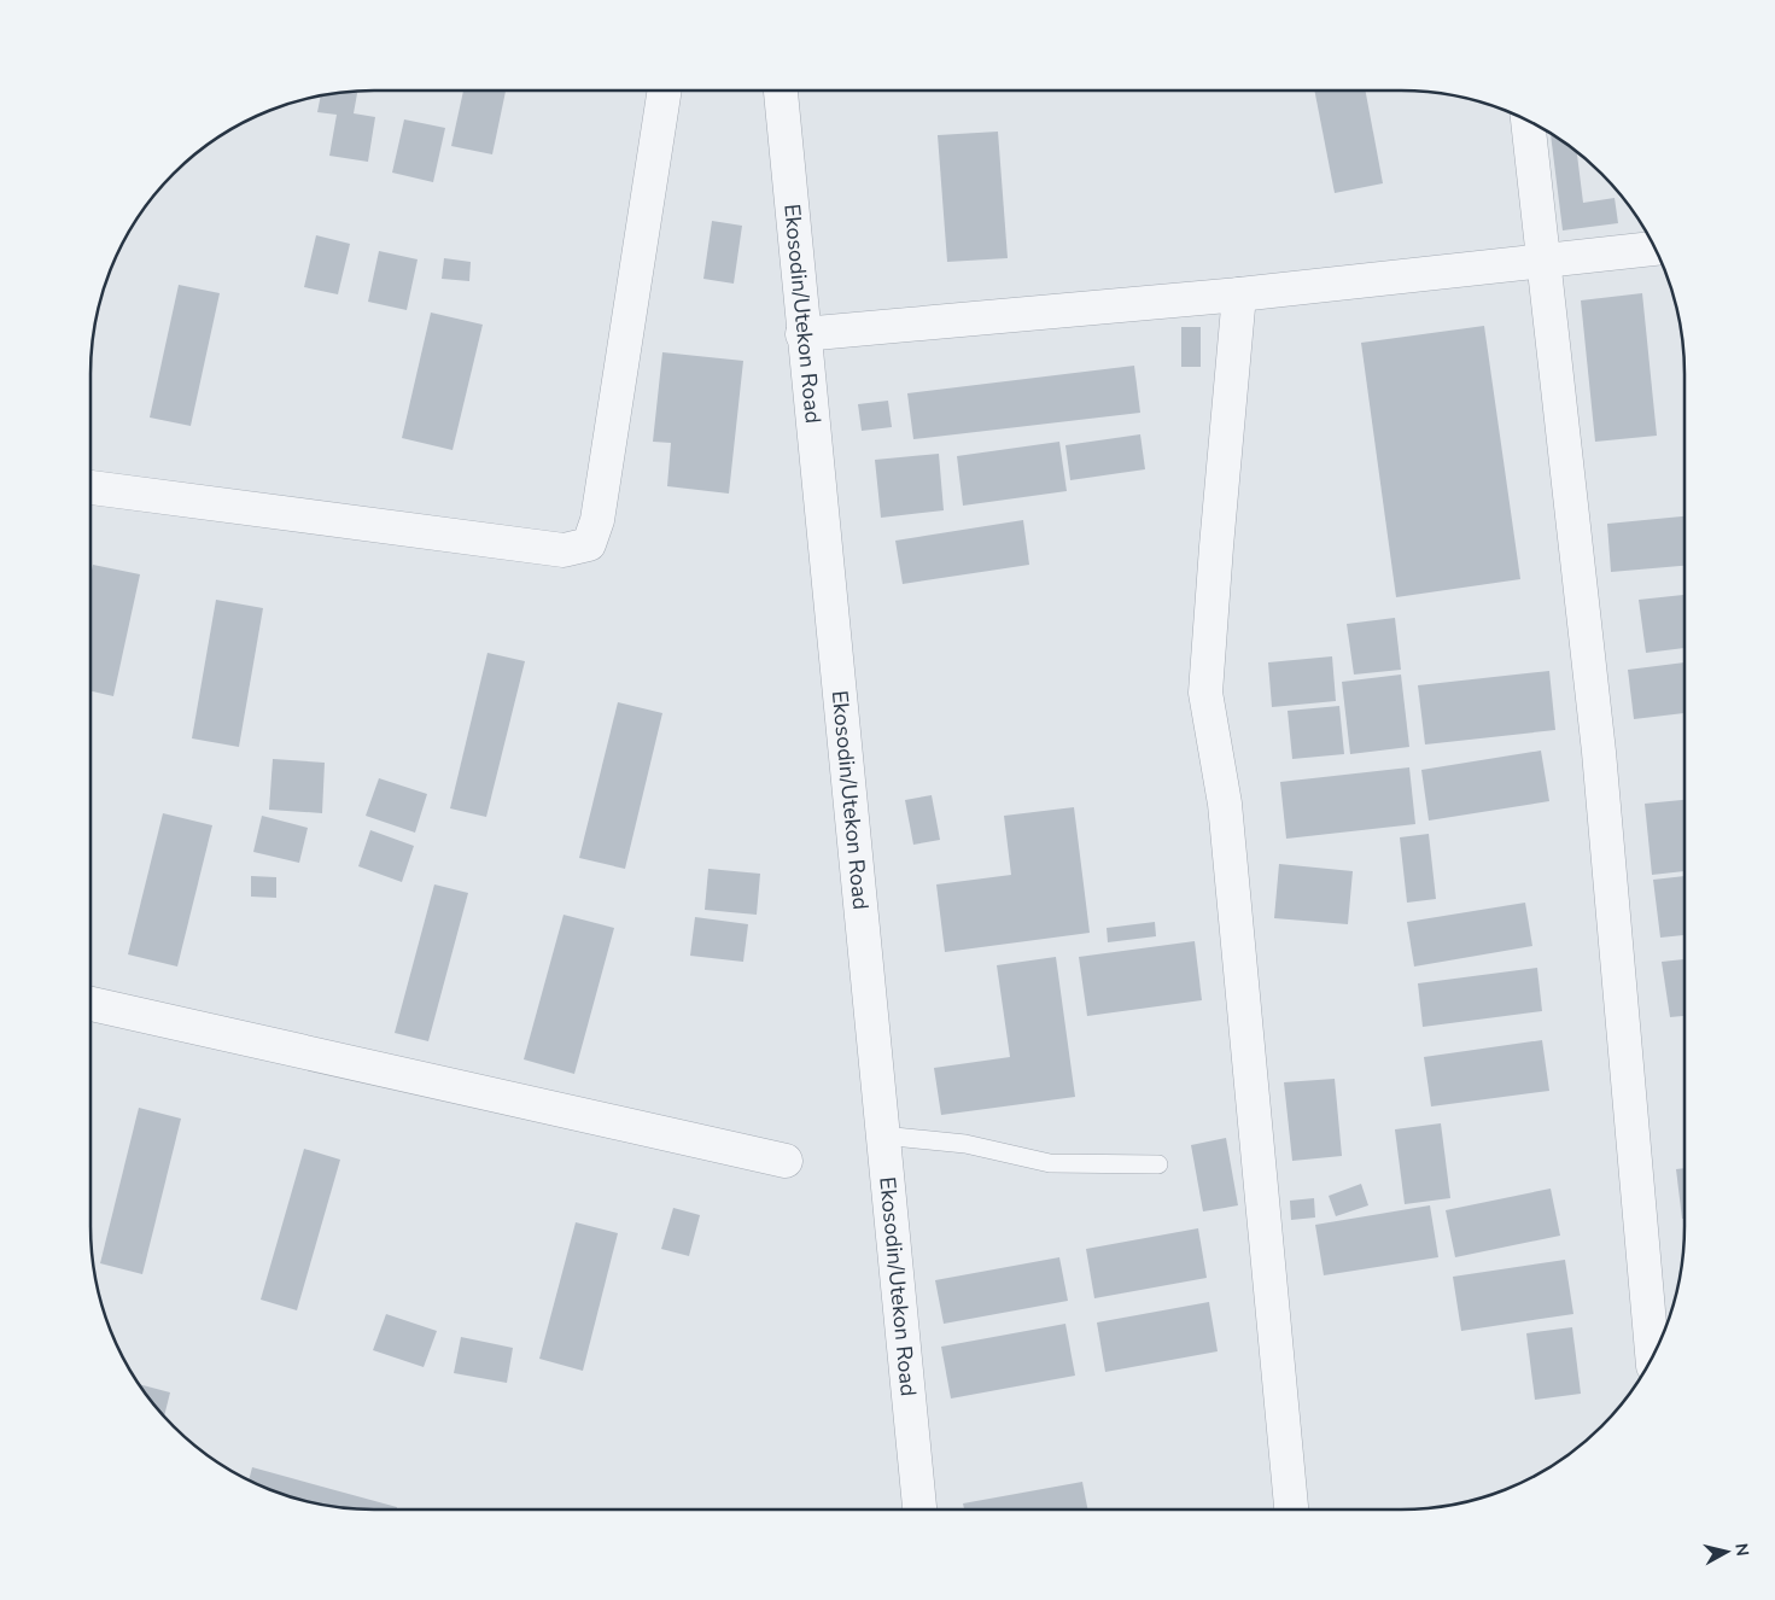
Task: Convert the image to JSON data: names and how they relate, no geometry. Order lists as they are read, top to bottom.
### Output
{
  "streets": {
    "street": ["Ekosodin/Utekon Road"]
  },
  "north": "right"
}
